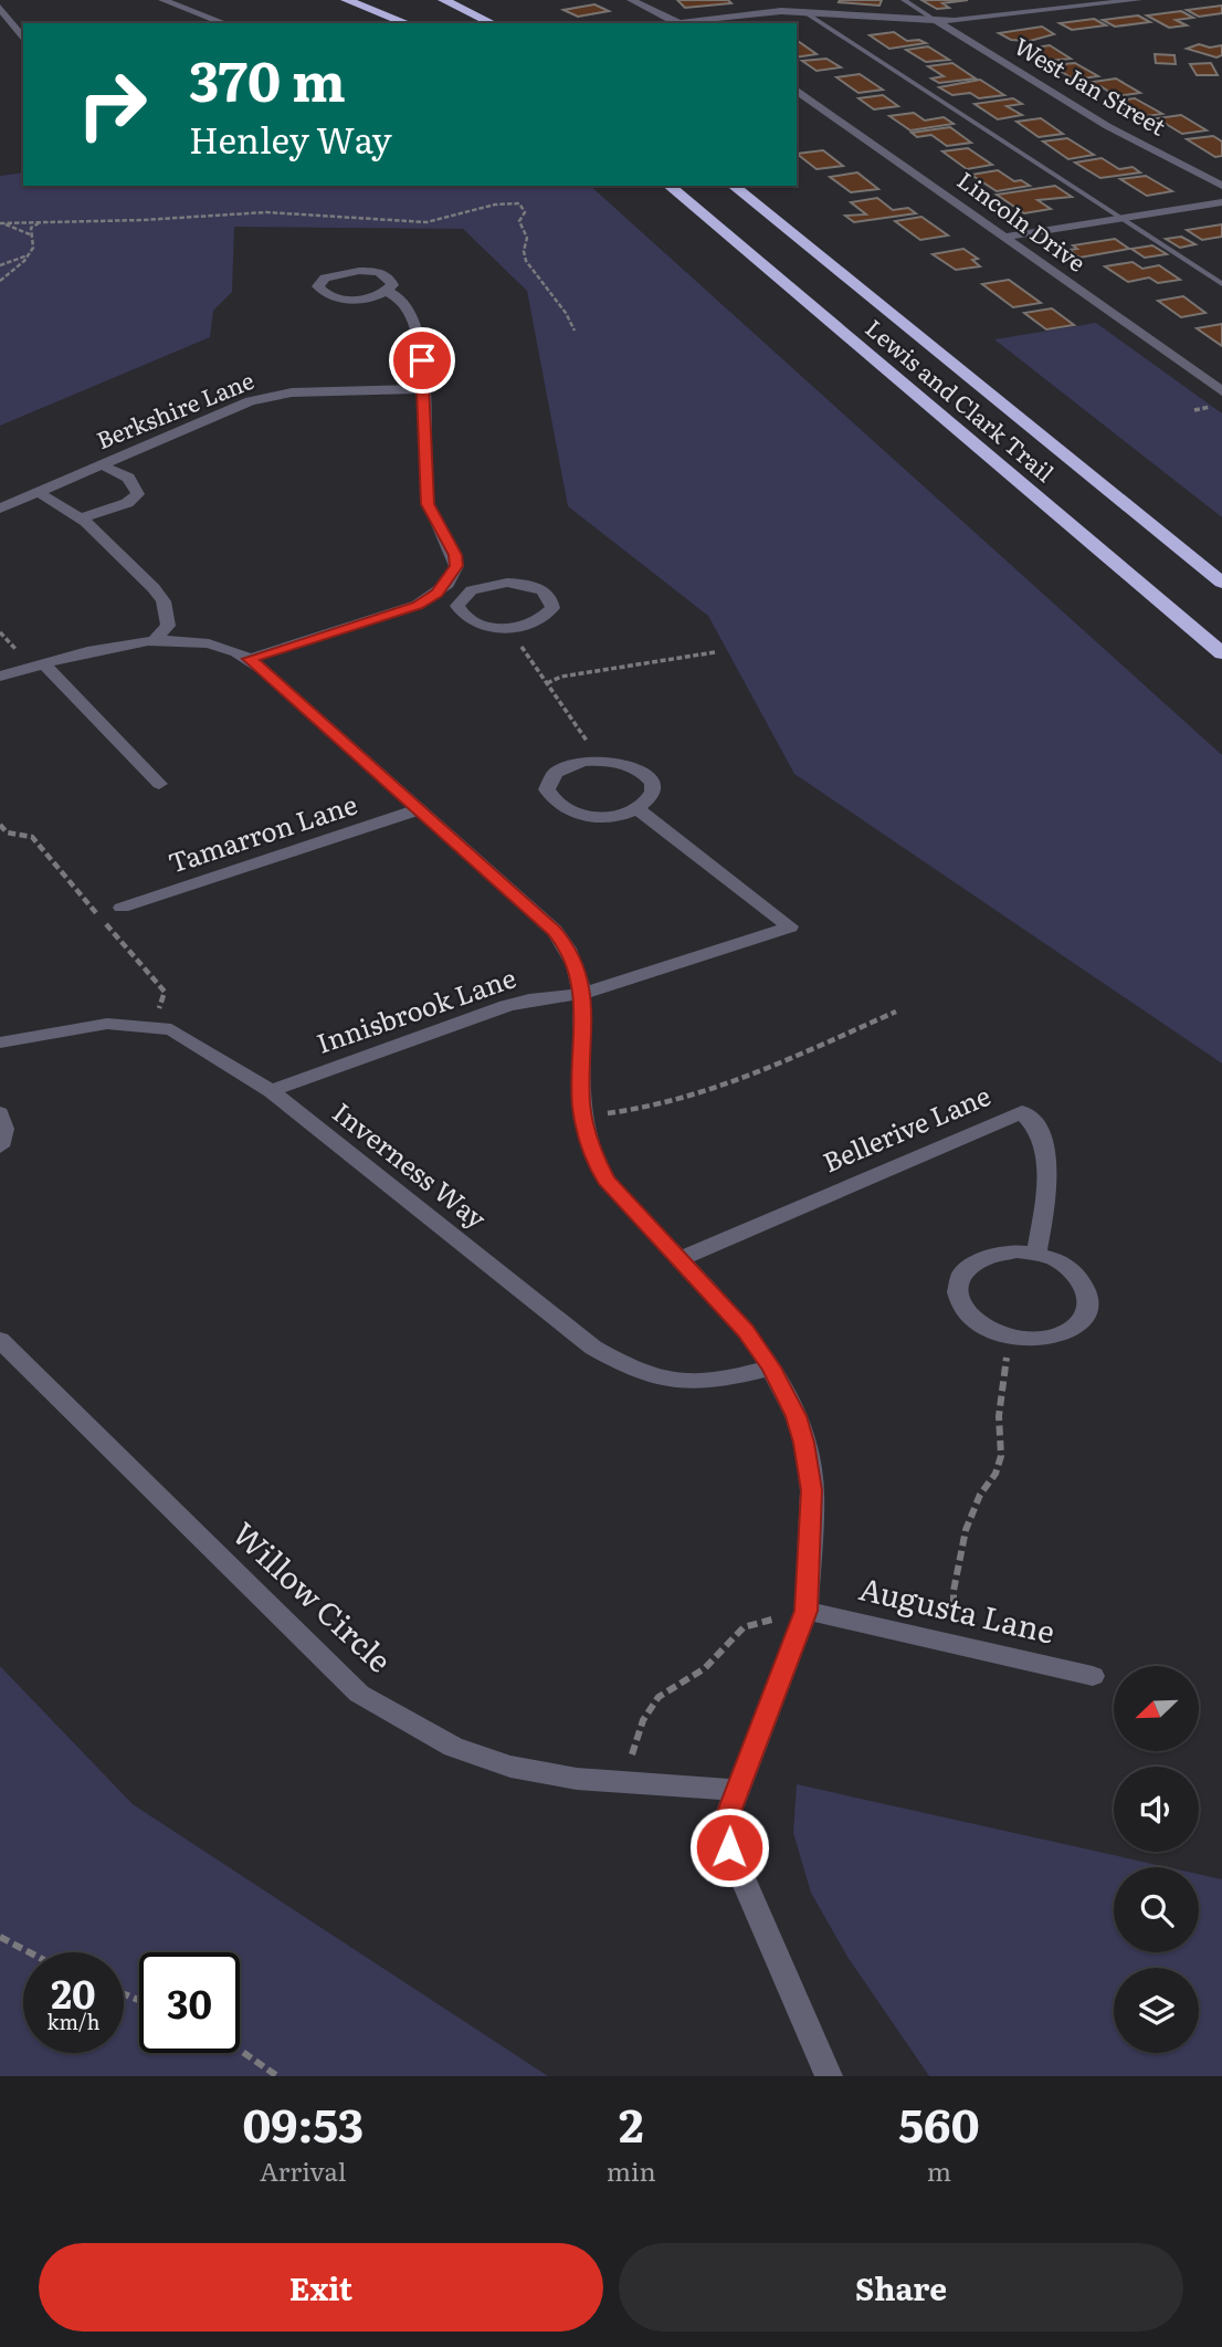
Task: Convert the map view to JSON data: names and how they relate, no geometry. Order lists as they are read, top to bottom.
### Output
{
  "streets": {
    "highway": ["Lewis and Clark Trail"],
    "street": [
      "West Jan Street",
      "Lincoln Drive",
      "Berkshire Lane",
      "Tamarron Lane",
      "Innisbrook Lane",
      "Bellerive Lane",
      "Inverness Way",
      "Willow Circle",
      "Augusta Lane"
    ]
  },
  "crossings": [
    ["Innisbrook Lane", "Inverness Way"]
  ],
  "north": "bottom left",
  "page": {
    "turn": ["370 m", "Henley Way"],
    "speed": "20 km/h",
    "limit": "30",
    "eta": [
      "09:53",
      "Arrival",
      "2",
      "min",
      "560",
      "m"
    ],
    "buttons": ["Exit", "Share"]
  }
}
